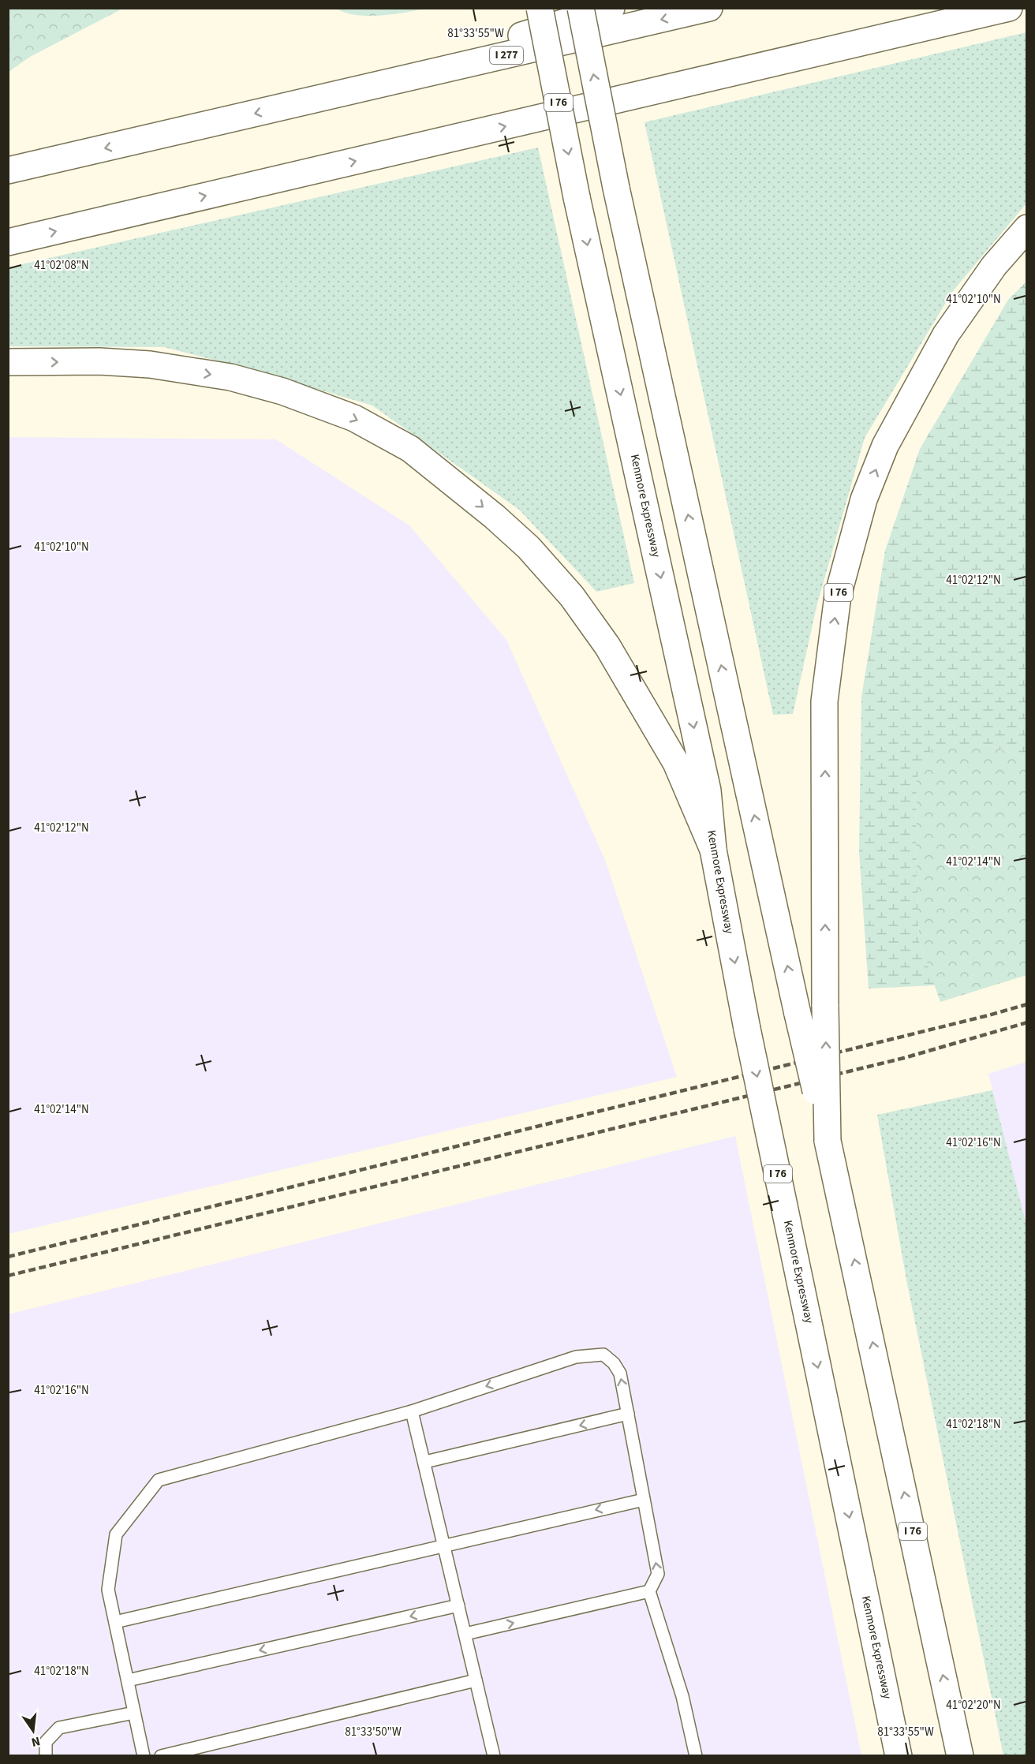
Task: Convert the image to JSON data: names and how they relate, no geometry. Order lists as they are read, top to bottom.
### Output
{
  "streets": {
    "highway": ["I 277", "I 76", "Kenmore Expressway"]
  },
  "north": "bottom",
  "coordinates": [
    "81°33'55\"W",
    "41°02'08\"N",
    "41°02'10\"N",
    "41°02'12\"N",
    "41°02'14\"N",
    "41°02'16\"N",
    "41°02'18\"N",
    "41°02'20\"N",
    "81°33'50\"W"
  ]
}
